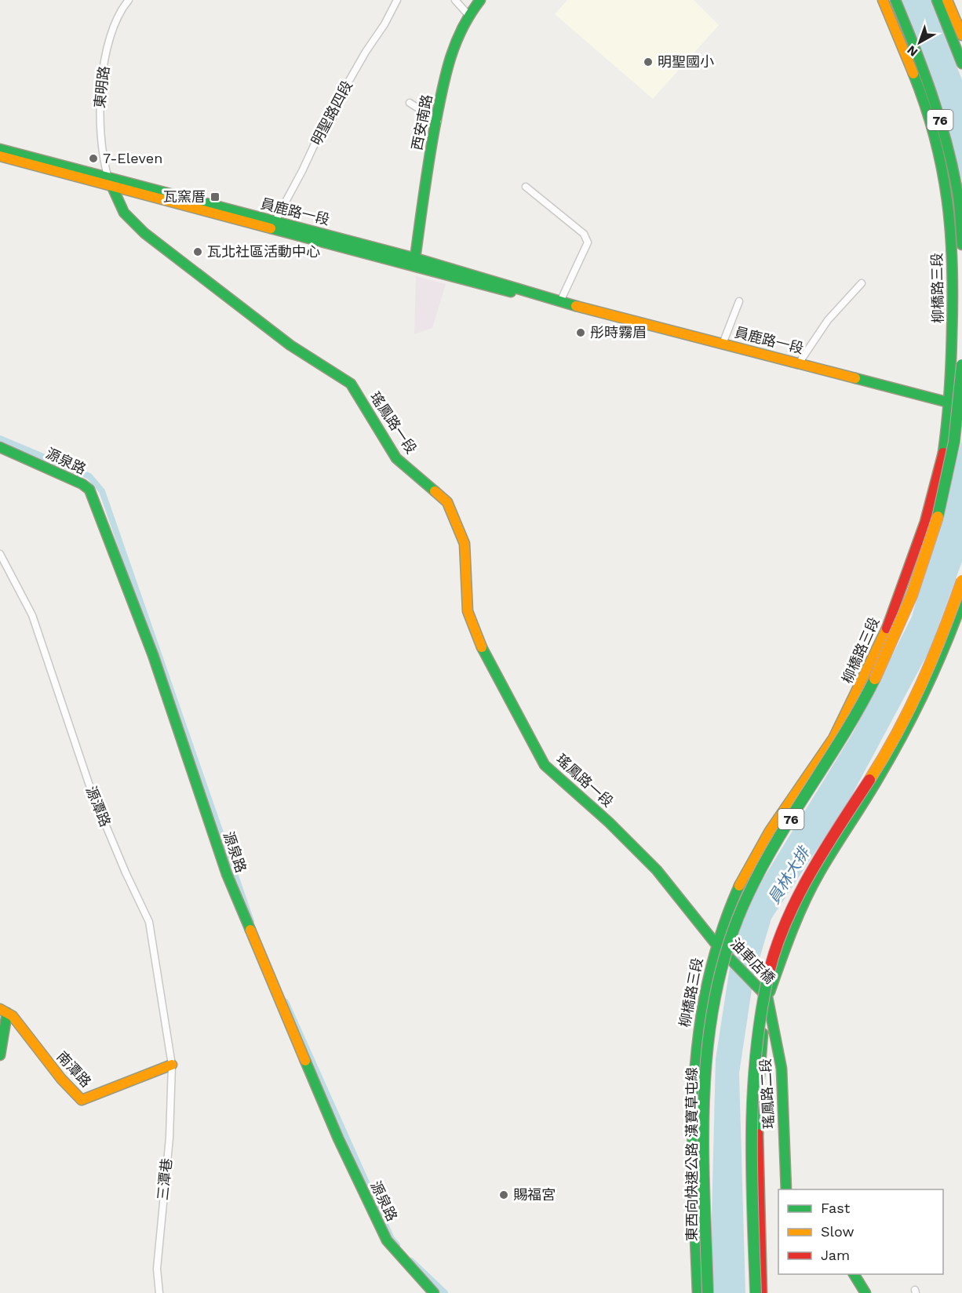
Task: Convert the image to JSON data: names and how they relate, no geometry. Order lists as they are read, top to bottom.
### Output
{
  "streets": {
    "main road": [
      "76",
      "西安南路",
      "員鹿路一段",
      "柳橋路三段",
      "瑤鳳路一段",
      "源泉路",
      "油車店橋",
      "南潭路",
      "瑤鳳路二段",
      "東西向快速公路 漢寶草屯線"
    ],
    "street": [
      "東明路",
      "明聖路四段",
      "源潭路",
      "三潭巷"
    ]
  },
  "crossings": [
    ["東明路", "員鹿路一段"],
    ["東明路", "瑤鳳路一段"],
    ["明聖路四段", "員鹿路一段"],
    ["西安南路", "員鹿路一段"],
    ["員鹿路一段", "柳橋路三段"],
    ["員鹿路一段", "瑤鳳路一段"],
    ["柳橋路三段", "瑤鳳路一段"],
    ["柳橋路三段", "油車店橋"],
    ["瑤鳳路一段", "油車店橋"],
    ["源潭路", "南潭路"],
    ["源潭路", "三潭巷"],
    ["油車店橋", "瑤鳳路二段"],
    ["南潭路", "三潭巷"]
  ],
  "water": ["員林大排"],
  "places": {
    "other": [
      "明聖國小",
      "7-Eleven",
      "瓦北社區活動中心",
      "彤時霧眉",
      "賜福宮"
    ],
    "transit": ["瓦窯厝"]
  },
  "legend": ["Fast", "Slow", "Jam"],
  "north": "bottom left"
}
